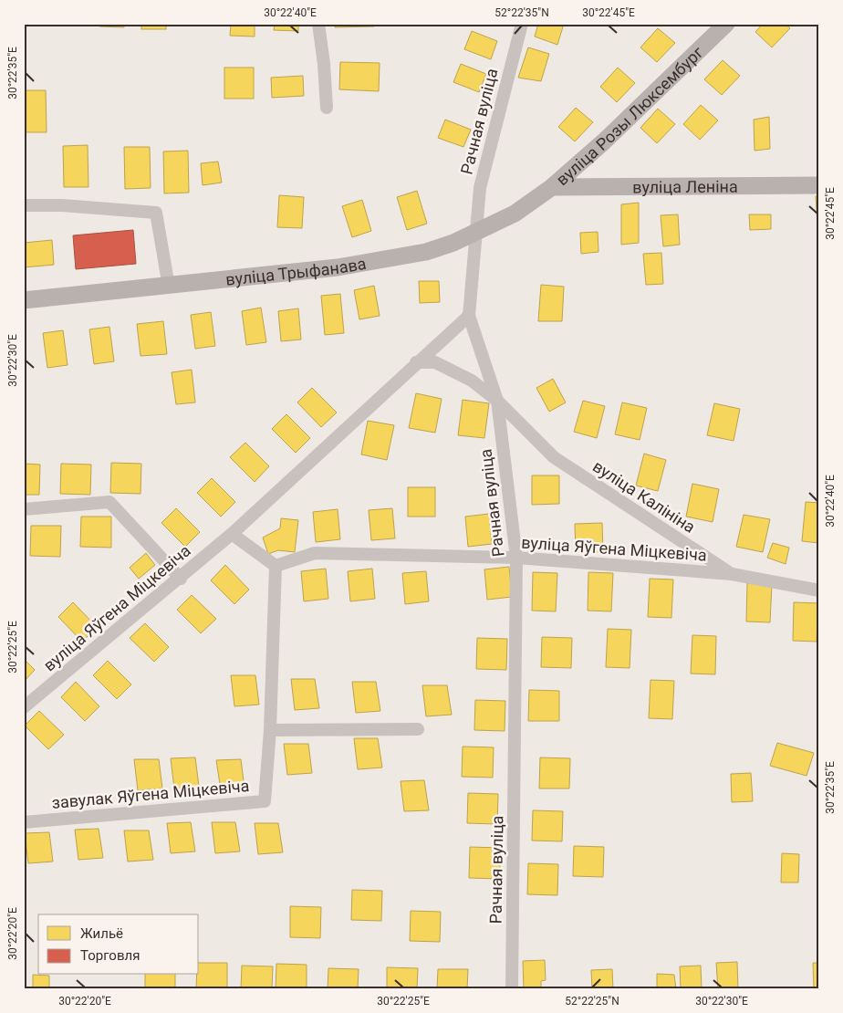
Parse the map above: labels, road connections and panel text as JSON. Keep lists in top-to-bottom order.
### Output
{
  "streets": {
    "street": [
      "вуліца Розы Люксембург",
      "Рачная вуліца",
      "вуліца Леніна",
      "вуліца Трыфанава",
      "вуліца Калініна",
      "вуліца Яўгена Міцкевіча",
      "завулак Яўгена Міцкевіча"
    ]
  },
  "crossings": [
    ["вуліца Розы Люксембург", "вуліца Леніна"],
    ["вуліца Розы Люксембург", "вуліца Трыфанава"],
    ["Рачная вуліца", "вуліца Трыфанава"],
    ["Рачная вуліца", "вуліца Калініна"],
    ["Рачная вуліца", "вуліца Яўгена Міцкевіча"],
    ["вуліца Леніна", "вуліца Трыфанава"],
    ["вуліца Калініна", "вуліца Яўгена Міцкевіча"],
    ["вуліца Яўгена Міцкевіча", "завулак Яўгена Міцкевіча"]
  ],
  "legend": ["Жильё", "Торговля"],
  "coordinates": [
    "30°22'40\"E",
    "52°22'35\"N",
    "30°22'45\"E",
    "30°22'35\"E",
    "30°22'30\"E",
    "30°22'25\"E",
    "30°22'20\"E",
    "52°22'25\"N"
  ]
}
